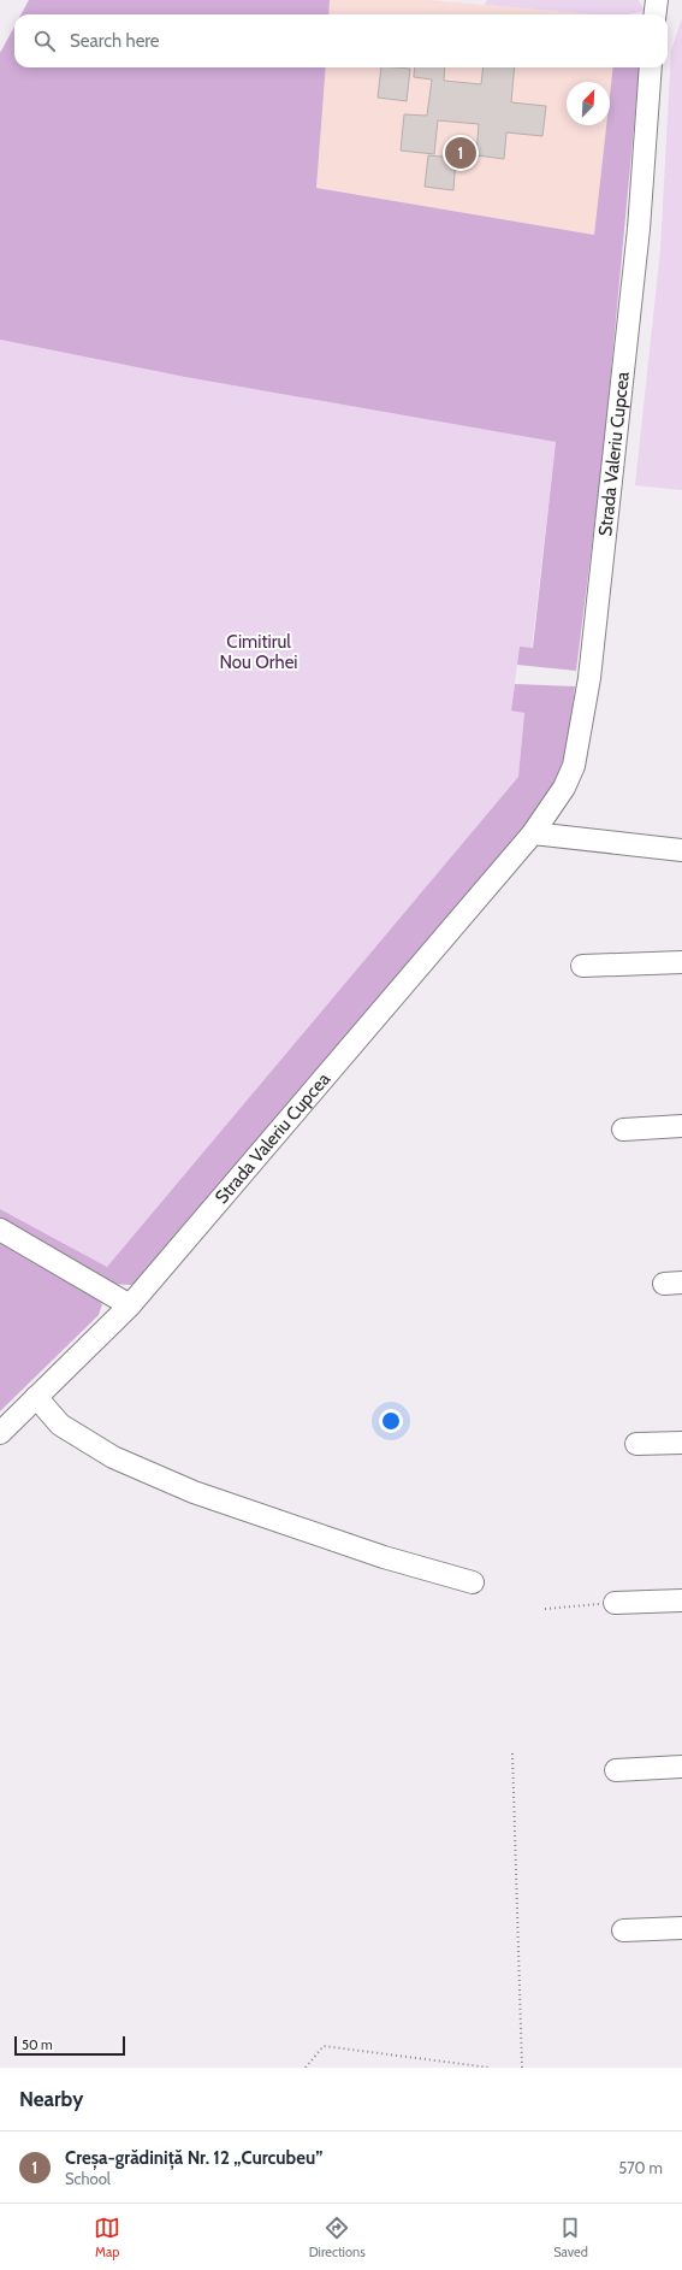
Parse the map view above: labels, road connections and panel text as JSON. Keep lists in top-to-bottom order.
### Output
{
  "streets": {
    "street": ["Strada Valeriu Cupcea"]
  },
  "parks": ["Cimitirul Nou Orhei"],
  "scale_bar": "50 m",
  "north": "top right",
  "page": {
    "search": "Search here",
    "pins": "1",
    "scale": "50 m",
    "heading": "Nearby",
    "list": [
      {
        "mark": "1",
        "name": "Creșa-grădiniță Nr. 12 „Curcubeu”",
        "note": "School",
        "value": "570 m"
      }
    ],
    "nav": ["Map", "Directions", "Saved"]
  }
}
